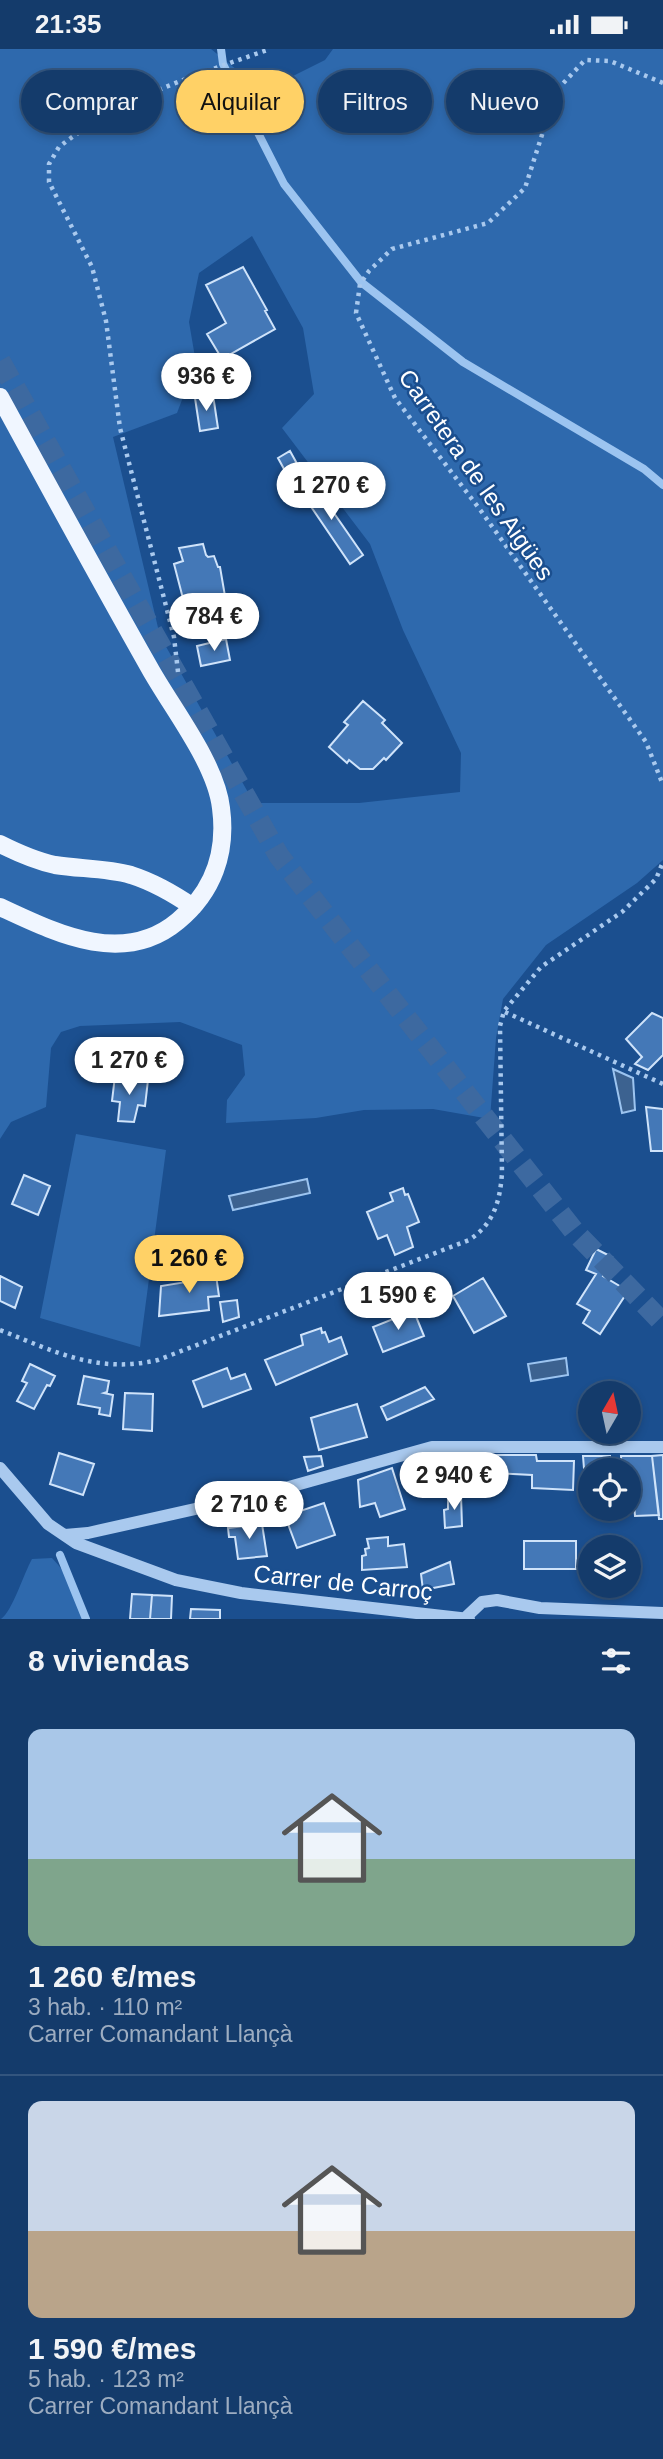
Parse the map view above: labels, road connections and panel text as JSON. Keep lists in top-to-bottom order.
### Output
{
  "streets": {
    "street": ["Carrer de Carroç"],
    "path": ["Carretera de les Aigües"]
  },
  "north": "top",
  "page": {
    "status": "21:35",
    "chip": [
      "Comprar",
      "Alquilar",
      "Filtros",
      "Nuevo"
    ],
    "price": [
      "936 €",
      "1 270 €",
      "784 €",
      "1 270 €",
      "1 260 €",
      "1 590 €",
      "2 940 €",
      "2 710 €"
    ],
    "heading": "8 viviendas",
    "list": [
      {
        "name": "1 260 €/mes",
        "note": "3 hab. · 110 m² · Carrer Comandant Llançà"
      },
      {
        "name": "1 590 €/mes",
        "note": "5 hab. · 123 m² · Carrer Comandant Llançà"
      }
    ]
  }
}
